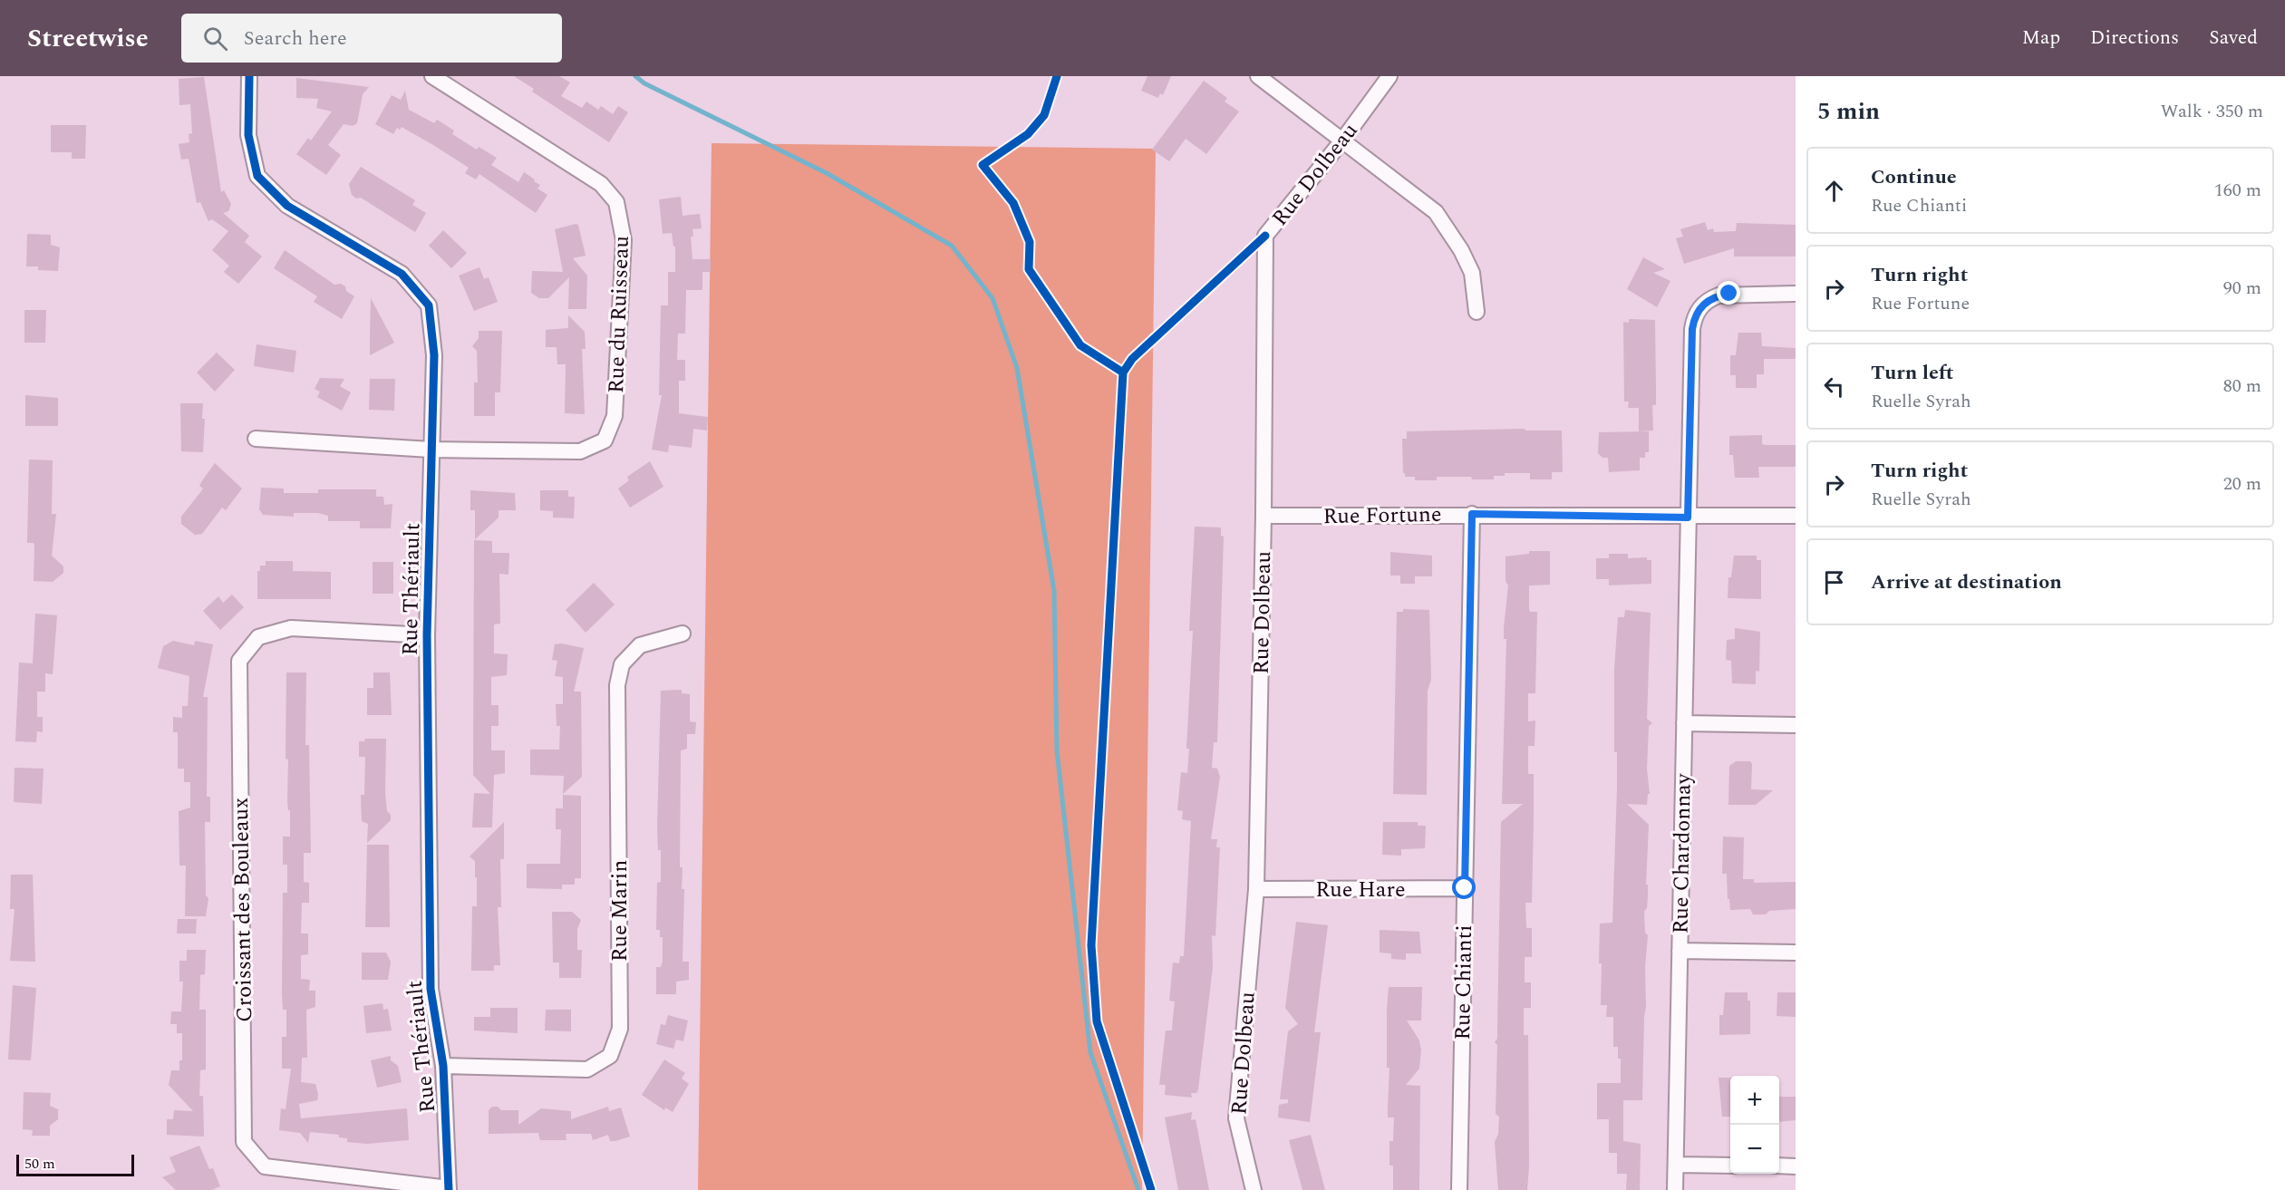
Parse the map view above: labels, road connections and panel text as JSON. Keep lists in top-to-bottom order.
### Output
{
  "streets": {
    "street": [
      "Rue Dolbeau",
      "Rue du Ruisseau",
      "Rue Fortune",
      "Rue Thériault",
      "Rue Chardonnay",
      "Rue Hare",
      "Croissant des Bouleaux",
      "Rue Marin",
      "Rue Chianti"
    ]
  },
  "crossings": [
    ["Rue Dolbeau", "Rue Fortune"],
    ["Rue Dolbeau", "Rue Hare"],
    ["Rue du Ruisseau", "Rue Thériault"],
    ["Rue Fortune", "Rue Chardonnay"],
    ["Rue Fortune", "Rue Chianti"],
    ["Rue Thériault", "Croissant des Bouleaux"],
    ["Rue Thériault", "Rue Marin"],
    ["Rue Hare", "Rue Chianti"]
  ],
  "scale_bar": "50 m",
  "page": {
    "header": "Streetwise",
    "search": "Search here",
    "nav": ["Map", "Directions", "Saved"],
    "heading": ["5 min", "Walk · 350 m"],
    "list": [
      ["Continue", "Rue Chianti", "160 m"],
      ["Turn right", "Rue Fortune", "90 m"],
      ["Turn left", "Ruelle Syrah", "80 m"],
      ["Turn right", "Ruelle Syrah", "20 m"],
      "Arrive at destination"
    ],
    "map_buttons": ["+", "−"],
    "scale": "50 m"
  }
}
